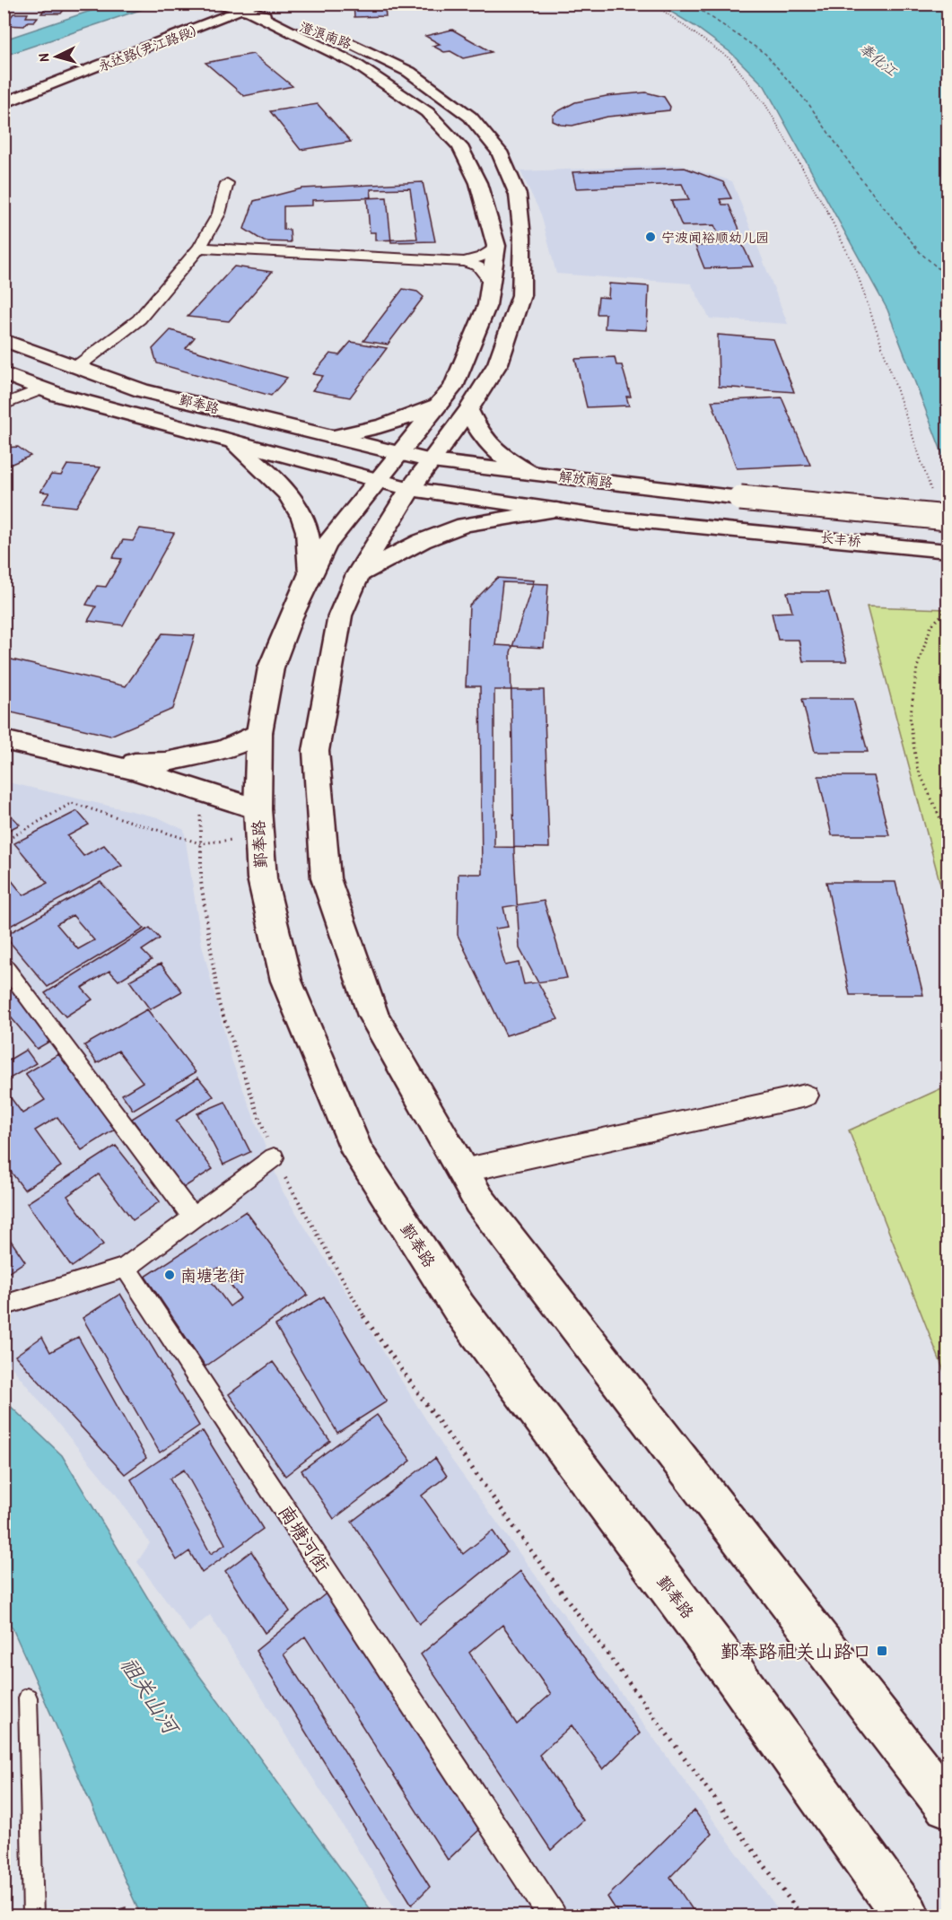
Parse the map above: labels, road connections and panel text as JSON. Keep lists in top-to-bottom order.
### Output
{
  "streets": {
    "main road": [
      "澄浪南路",
      "永达路(尹江路段)",
      "鄞奉路",
      "解放南路",
      "长丰桥"
    ],
    "street": ["南塘河街"]
  },
  "crossings": [
    ["澄浪南路", "永达路(尹江路段)"],
    ["澄浪南路", "鄞奉路"],
    ["澄浪南路", "解放南路"],
    ["鄞奉路", "解放南路"],
    ["鄞奉路", "长丰桥"],
    ["解放南路", "长丰桥"]
  ],
  "water": ["奉化江", "祖关山河"],
  "places": {
    "other": ["宁波闻裕顺幼儿园", "南塘老街"],
    "transit": ["鄞奉路祖关山路口"]
  },
  "north": "left"
}
